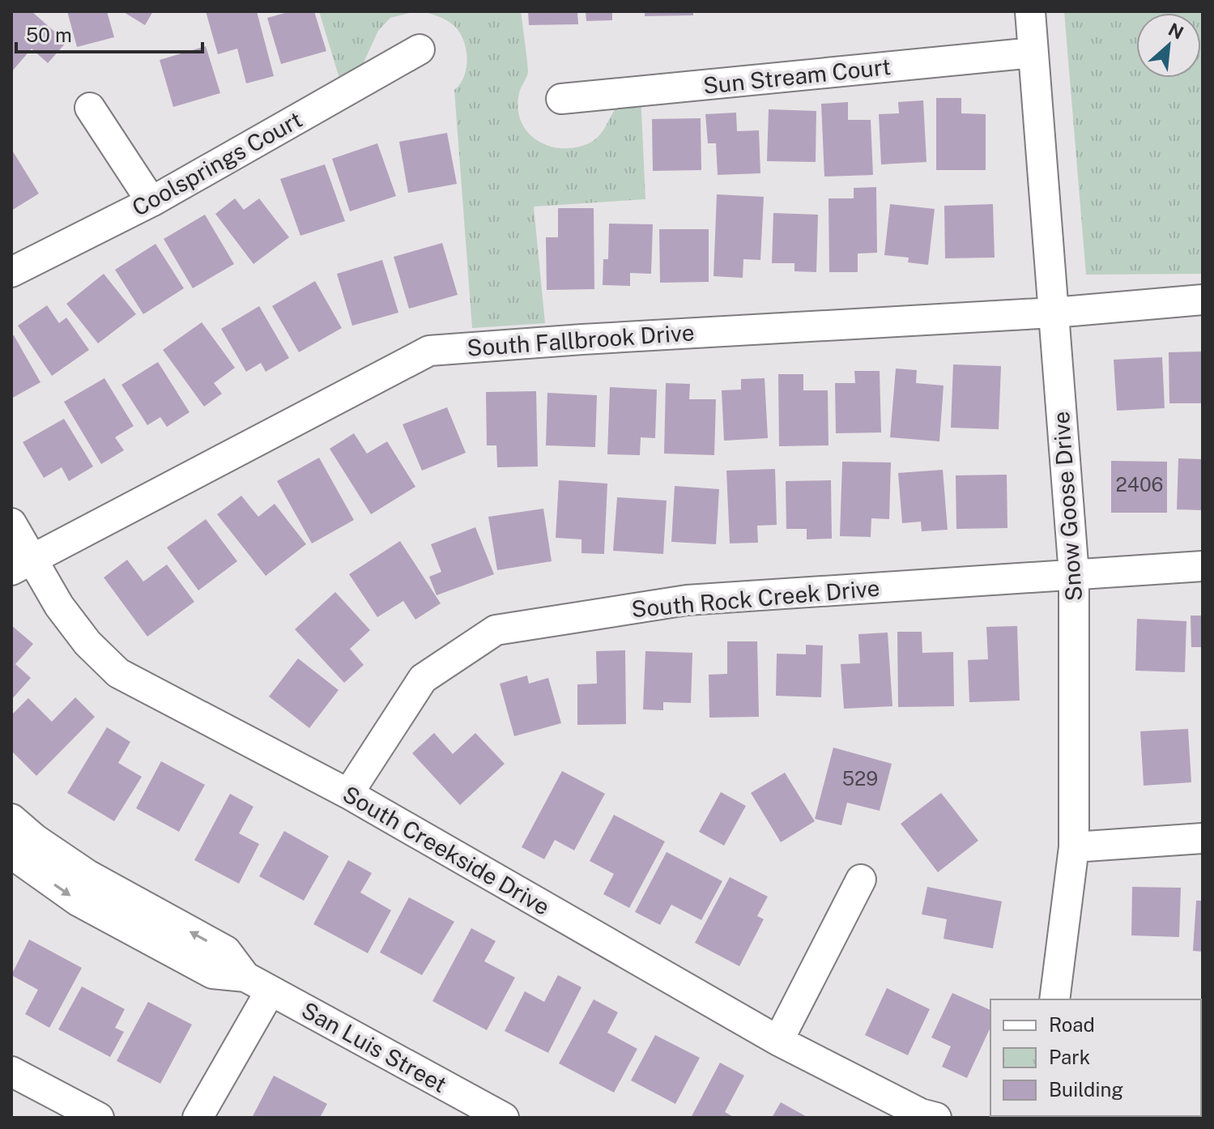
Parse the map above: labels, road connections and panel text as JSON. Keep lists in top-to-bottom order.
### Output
{
  "streets": {
    "street": [
      "Sun Stream Court",
      "Coolsprings Court",
      "South Fallbrook Drive",
      "Snow Goose Drive",
      "South Rock Creek Drive",
      "South Creekside Drive",
      "San Luis Street"
    ]
  },
  "crossings": [
    ["Sun Stream Court", "Snow Goose Drive"],
    ["South Fallbrook Drive", "Snow Goose Drive"],
    ["South Fallbrook Drive", "South Creekside Drive"],
    ["Snow Goose Drive", "South Rock Creek Drive"],
    ["South Rock Creek Drive", "South Creekside Drive"]
  ],
  "house_numbers": ["2406", "529"],
  "legend": ["Road", "Park", "Building"],
  "scale_bar": "50 m",
  "north": "top right"
}
